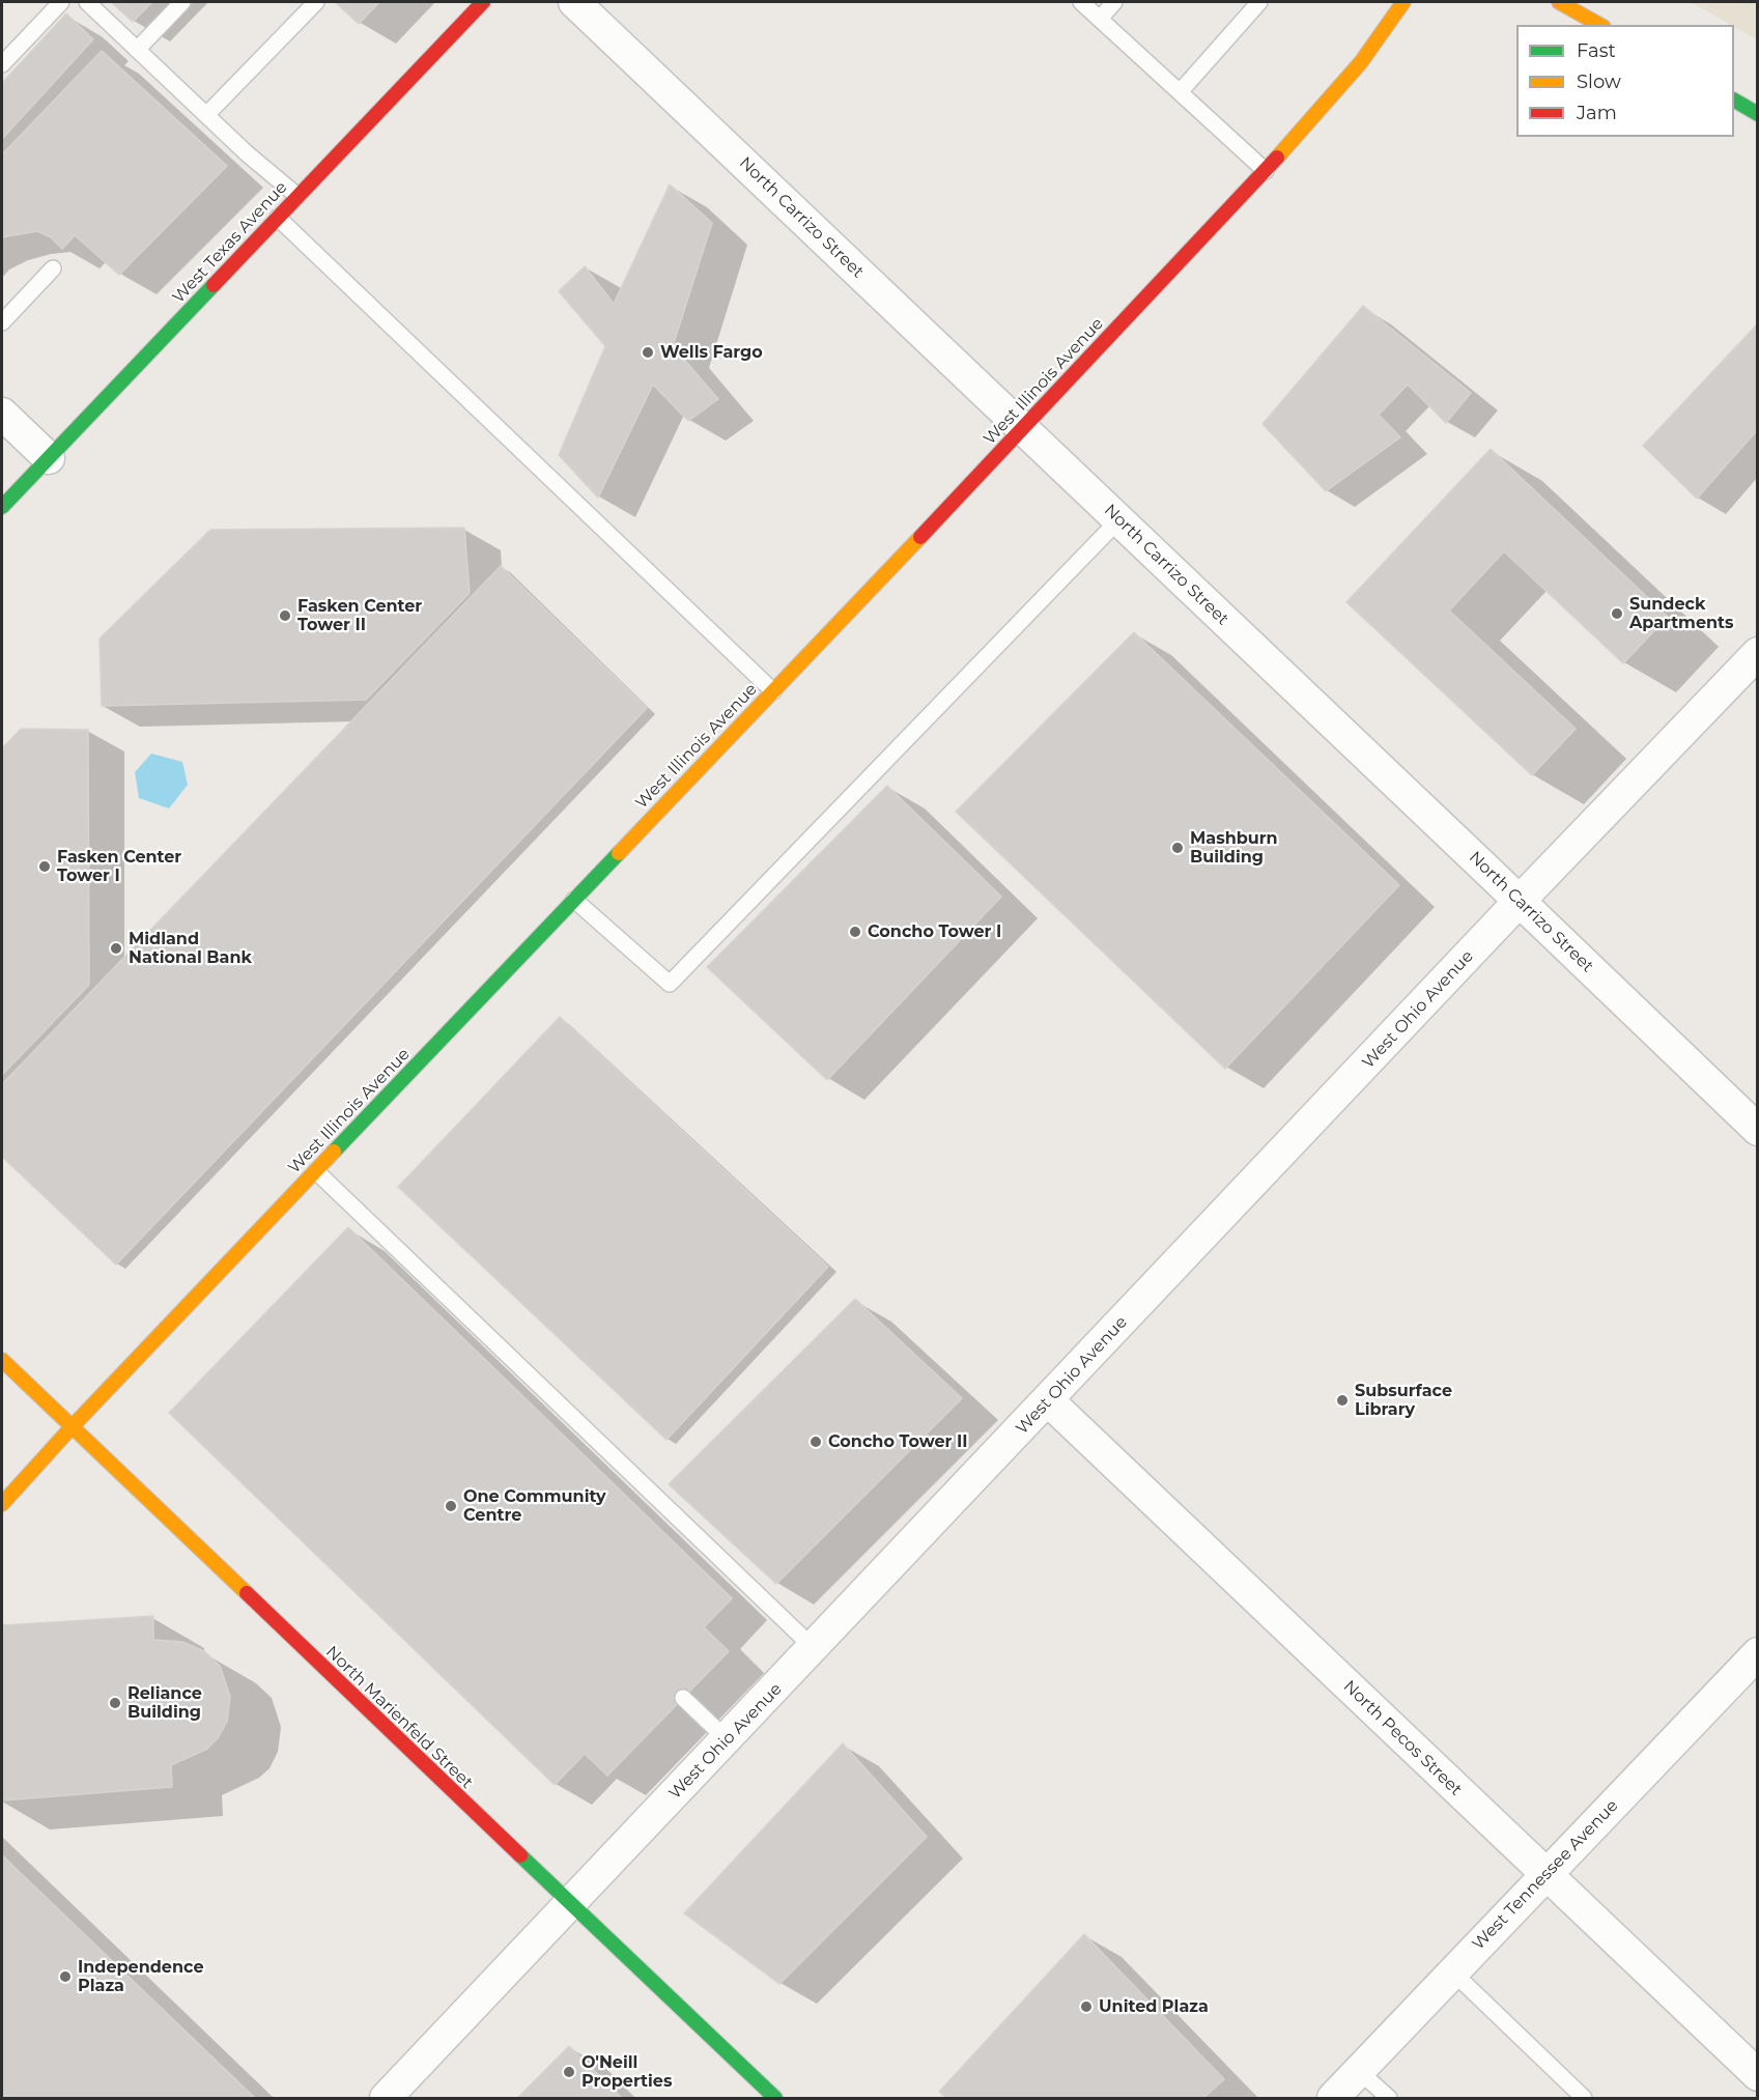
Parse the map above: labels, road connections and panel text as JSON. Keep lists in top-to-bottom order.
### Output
{
  "streets": {
    "main road": ["West Texas Avenue", "West Illinois Avenue", "North Marienfeld Street"],
    "street": [
      "North Carrizo Street",
      "West Ohio Avenue",
      "North Pecos Street",
      "West Tennessee Avenue"
    ]
  },
  "crossings": [
    ["North Carrizo Street", "West Illinois Avenue"],
    ["North Carrizo Street", "West Ohio Avenue"],
    ["West Illinois Avenue", "North Marienfeld Street"],
    ["West Ohio Avenue", "North Marienfeld Street"],
    ["West Ohio Avenue", "North Pecos Street"],
    ["North Pecos Street", "West Tennessee Avenue"]
  ],
  "places": [
    "Wells Fargo",
    "Sundeck Apartments",
    "Fasken Center Tower II",
    "Mashburn Building",
    "Fasken Center Tower I",
    "Concho Tower I",
    "Midland National Bank",
    "Subsurface Library",
    "Concho Tower II",
    "One Community Centre",
    "Reliance Building",
    "Independence Plaza",
    "United Plaza",
    "O'Neill Properties"
  ],
  "legend": ["Fast", "Slow", "Jam"]
}
